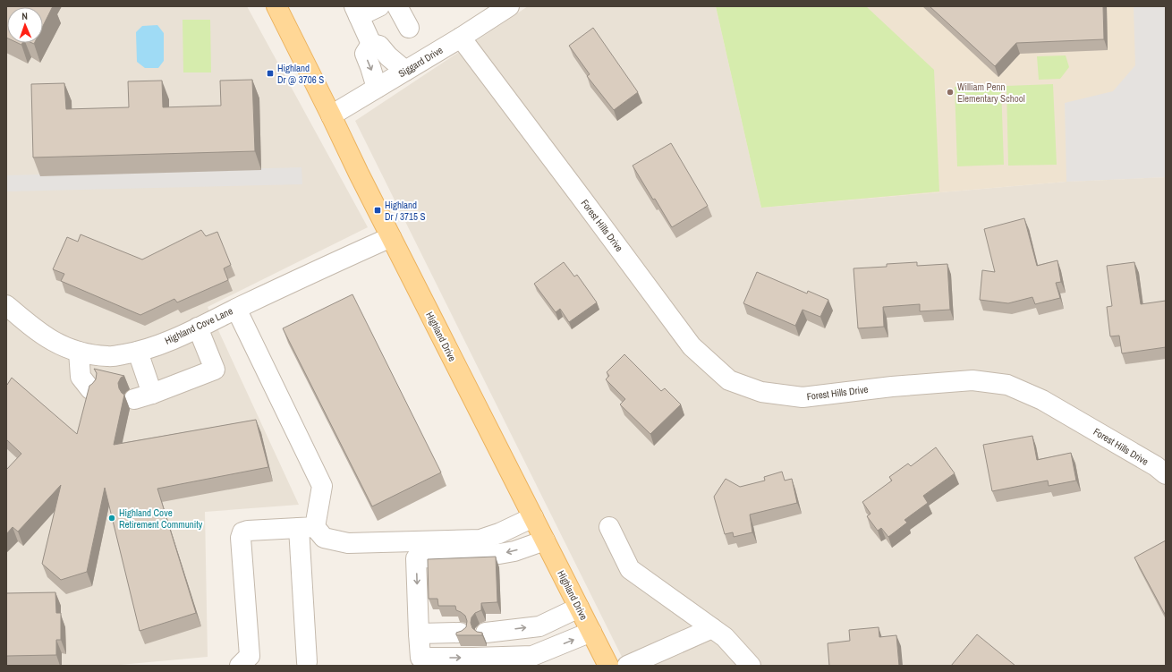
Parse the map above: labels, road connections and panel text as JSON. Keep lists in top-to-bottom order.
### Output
{
  "streets": {
    "main road": ["Highland Drive"],
    "street": ["Siggard Drive", "Forest Hills Drive", "Highland Cove Lane"]
  },
  "crossings": [
    ["Siggard Drive", "Forest Hills Drive"],
    ["Siggard Drive", "Highland Drive"],
    ["Highland Cove Lane", "Highland Drive"]
  ],
  "places": {
    "transit": ["Highland Dr @ 3706 S", "Highland Dr / 3715 S"],
    "other": ["William Penn Elementary School", "Highland Cove Retirement Community"]
  },
  "north": "top"
}
